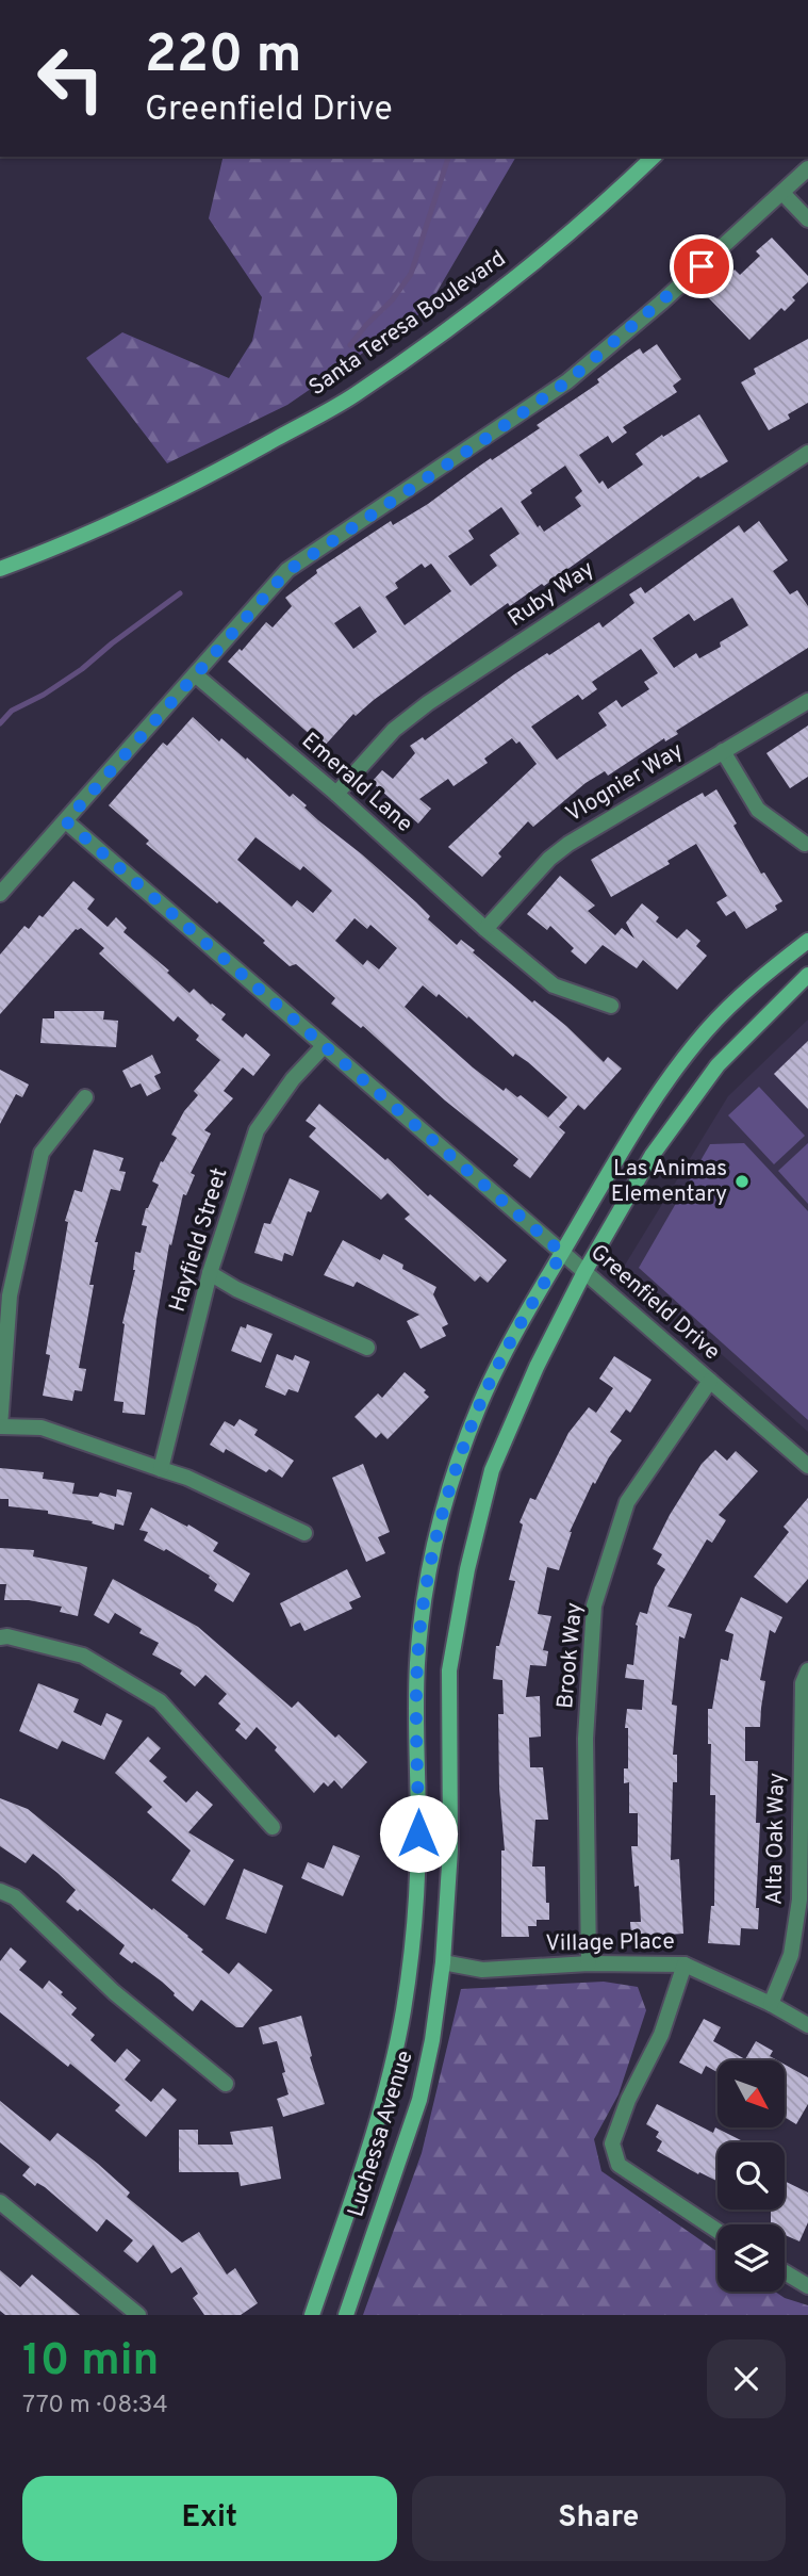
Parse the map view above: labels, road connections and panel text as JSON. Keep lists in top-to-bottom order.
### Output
{
  "streets": {
    "street": [
      "Santa Teresa Boulevard",
      "Ruby Way",
      "Emerald Lane",
      "Vlognier Way",
      "Hayfield Street",
      "Greenfield Drive",
      "Brook Way",
      "Alta Oak Way",
      "Village Place",
      "Luchessa Avenue"
    ]
  },
  "crossings": [
    ["Ruby Way", "Emerald Lane"],
    ["Emerald Lane", "Vlognier Way"],
    ["Hayfield Street", "Greenfield Drive"],
    ["Greenfield Drive", "Brook Way"],
    ["Greenfield Drive", "Luchessa Avenue"],
    ["Brook Way", "Village Place"],
    ["Alta Oak Way", "Village Place"],
    ["Village Place", "Luchessa Avenue"]
  ],
  "places": ["Las Animas Elementary"],
  "north": "bottom right",
  "page": {
    "turn": ["220 m", "Greenfield Drive"],
    "heading": ["10 min", "770 m · 08:34"],
    "buttons": ["Exit", "Share"]
  }
}
